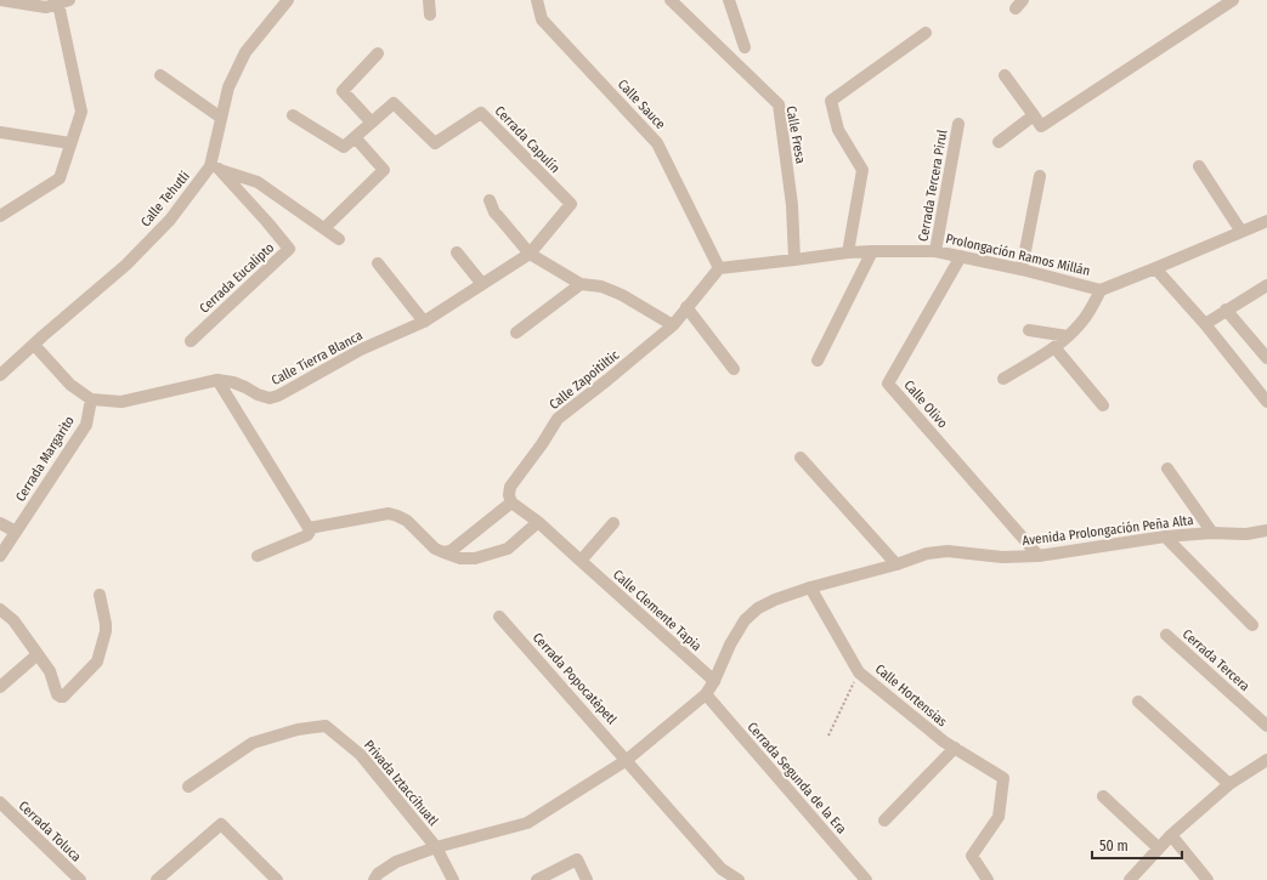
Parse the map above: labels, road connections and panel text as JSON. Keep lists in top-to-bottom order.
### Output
{
  "streets": {
    "street": [
      "Calle Sauce",
      "Calle Fresa",
      "Cerrada Capulín",
      "Cerrada Tercera Pirul",
      "Calle Tehutli",
      "Prolongación Ramos Millán",
      "Cerrada Eucalipto",
      "Calle Tierra Blanca",
      "Calle Zapoitiltic",
      "Calle Olivo",
      "Cerrada Margarito",
      "Avenida Prolongación Peña Alta",
      "Calle Clemente Tapia",
      "Cerrada Tercera",
      "Cerrada Popocatépetl",
      "Calle Hortensias",
      "Cerrada Segunda de la Era",
      "Privada Iztaccíhuatl",
      "Cerrada Toluca"
    ]
  },
  "crossings": [
    ["Calle Sauce", "Prolongación Ramos Millán"],
    ["Calle Sauce", "Calle Zapoitiltic"],
    ["Calle Fresa", "Prolongación Ramos Millán"],
    ["Cerrada Capulín", "Calle Tierra Blanca"],
    ["Cerrada Tercera Pirul", "Prolongación Ramos Millán"],
    ["Calle Tehutli", "Cerrada Eucalipto"],
    ["Prolongación Ramos Millán", "Calle Zapoitiltic"],
    ["Prolongación Ramos Millán", "Calle Olivo"],
    ["Calle Tierra Blanca", "Cerrada Margarito"],
    ["Calle Olivo", "Avenida Prolongación Peña Alta"],
    ["Avenida Prolongación Peña Alta", "Calle Clemente Tapia"],
    ["Avenida Prolongación Peña Alta", "Cerrada Popocatépetl"],
    ["Avenida Prolongación Peña Alta", "Calle Hortensias"],
    ["Avenida Prolongación Peña Alta", "Cerrada Segunda de la Era"],
    ["Avenida Prolongación Peña Alta", "Privada Iztaccíhuatl"]
  ],
  "scale_bar": "50 m"
}
